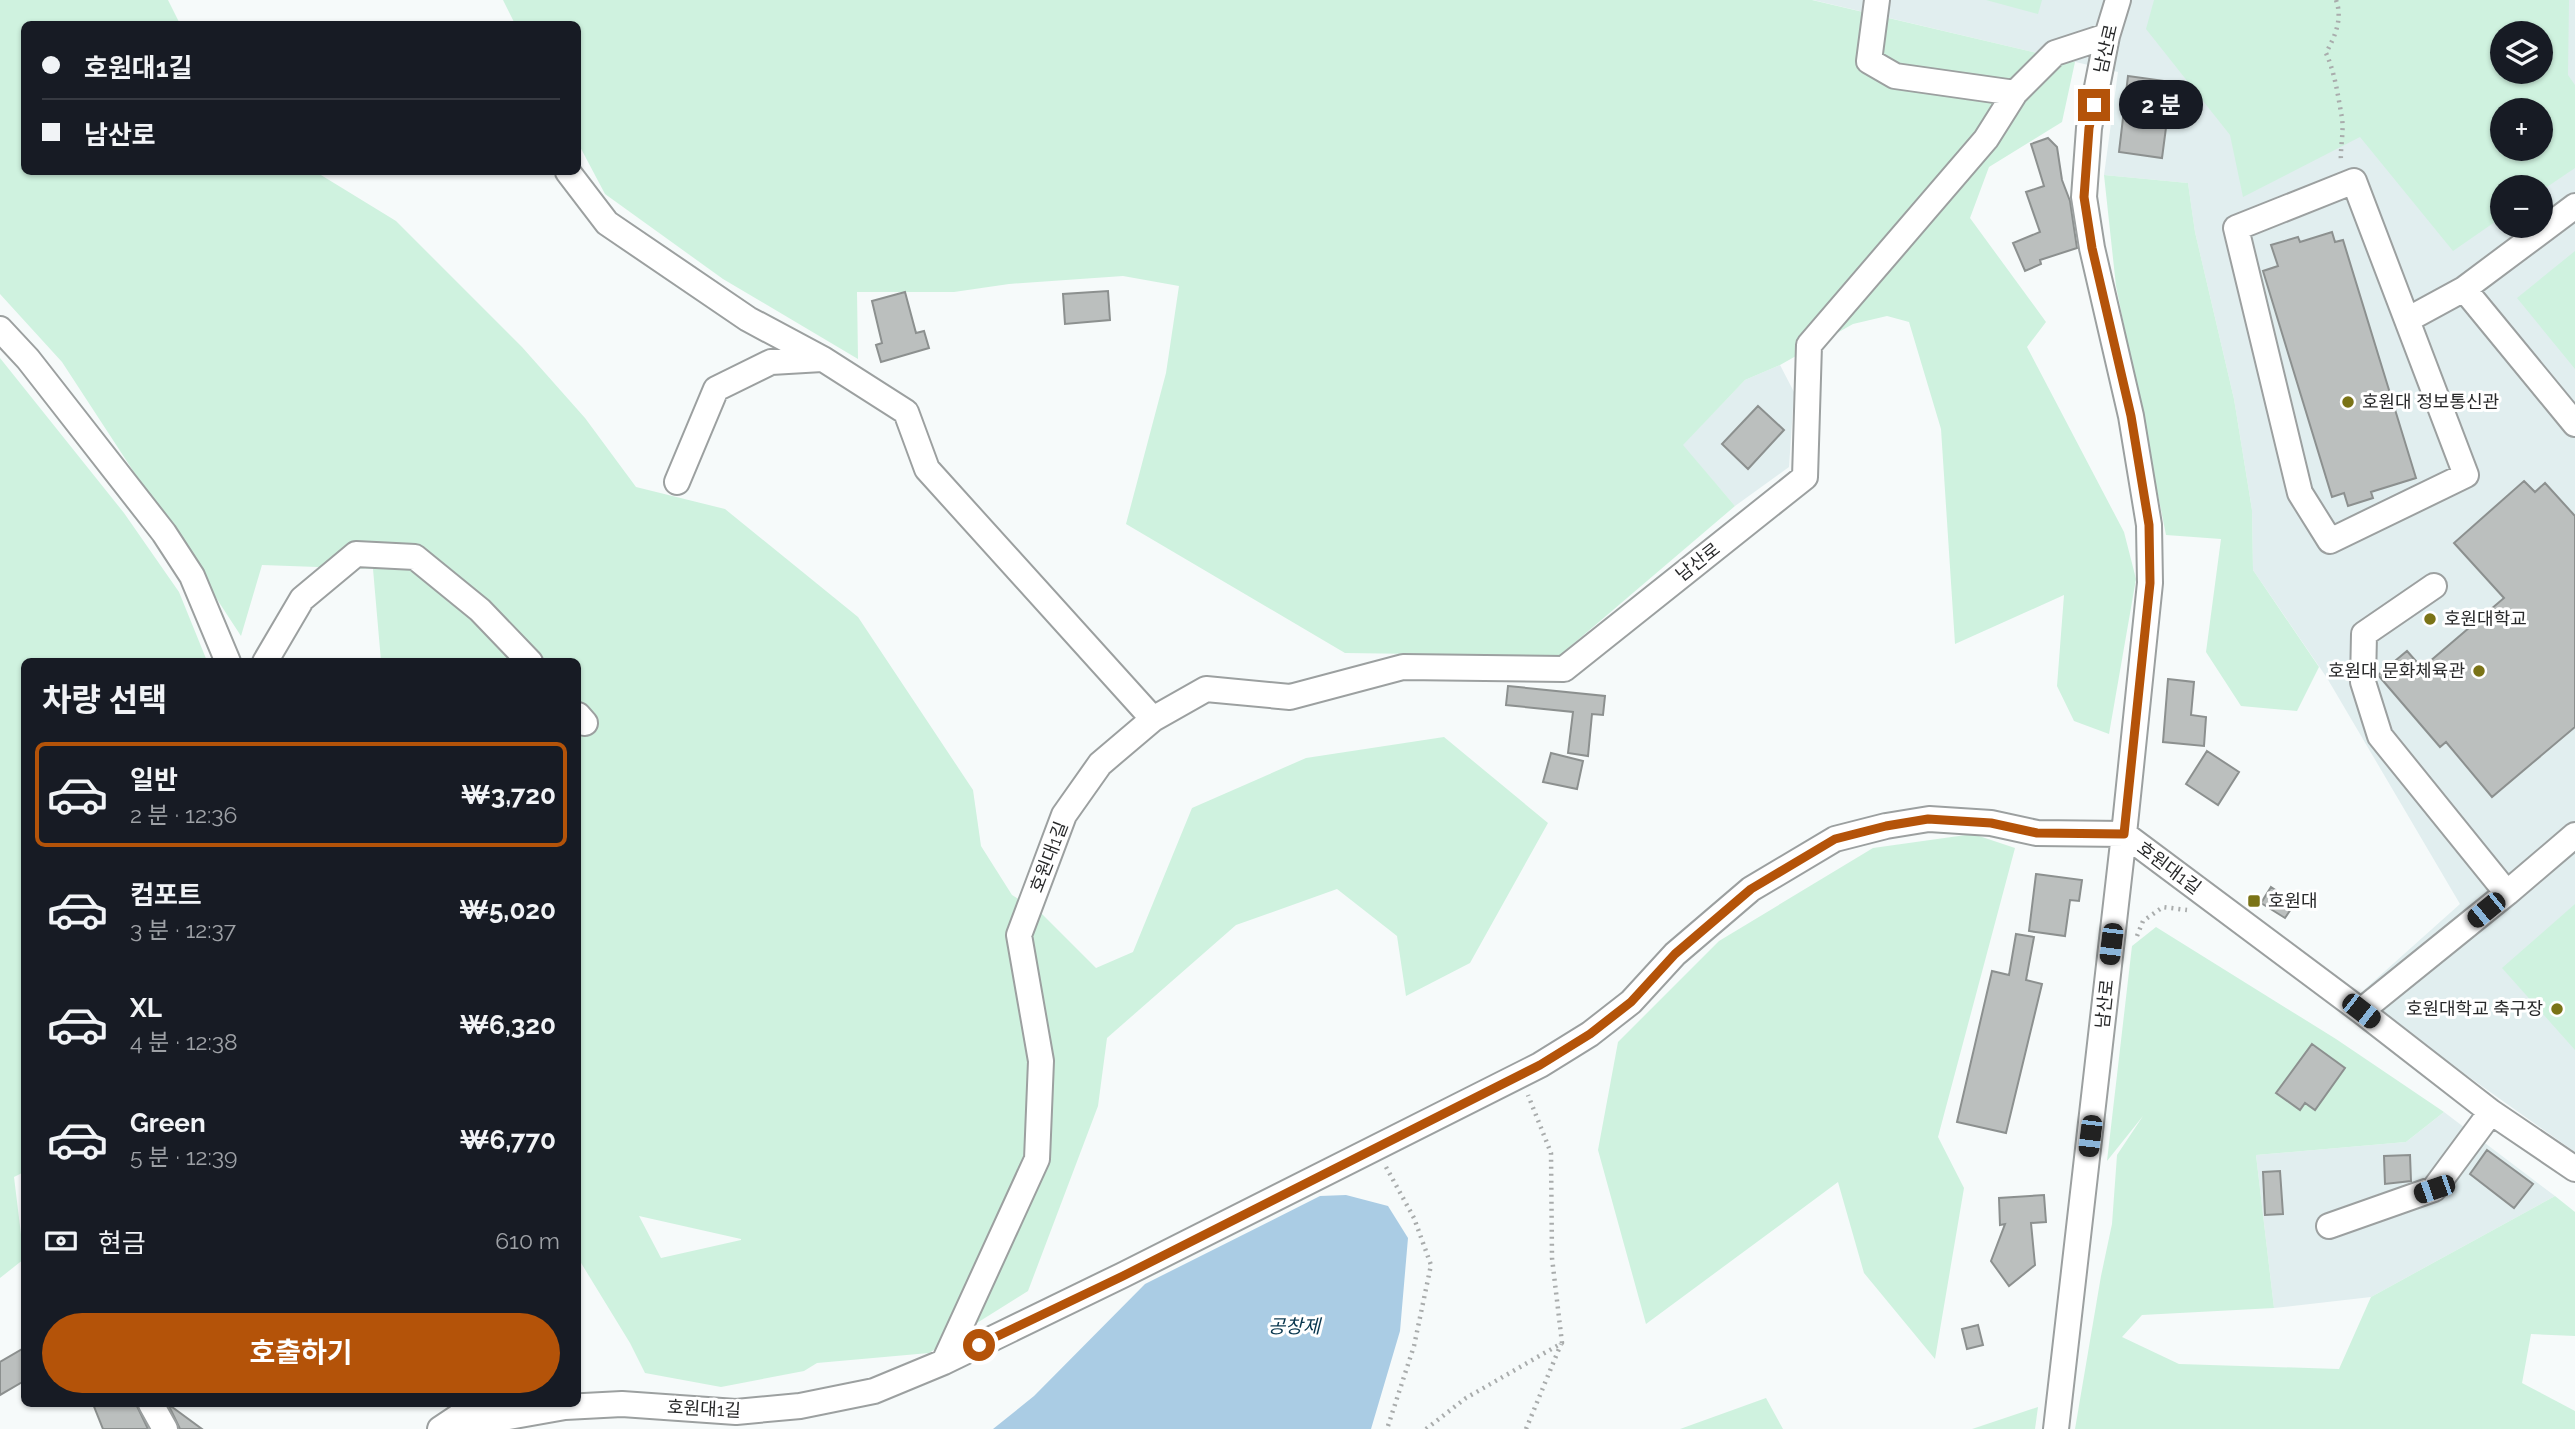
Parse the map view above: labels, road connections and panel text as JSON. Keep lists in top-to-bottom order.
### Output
{
  "streets": {
    "street": ["남산로", "호원대1길"]
  },
  "crossings": [
    ["남산로", "호원대1길"]
  ],
  "water": ["공창제"],
  "places": {
    "other": [
      "호원대 정보통신관",
      "호원대학교",
      "호원대 문화체육관",
      "호원대학교 축구장"
    ],
    "transit": ["호원대"]
  },
  "page": {
    "map_buttons": ["+", "−"],
    "banner": ["호원대1길", "남산로"],
    "bubble": "2 분",
    "heading": "차량 선택",
    "list": [
      {
        "name": "일반",
        "note": "2 분 · 12:36",
        "value": "₩3,720"
      },
      {
        "name": "컴포트",
        "note": "3 분 · 12:37",
        "value": "₩5,020"
      },
      {
        "name": "XL",
        "note": "4 분 · 12:38",
        "value": "₩6,320"
      },
      {
        "name": "Green",
        "note": "5 분 · 12:39",
        "value": "₩6,770"
      }
    ],
    "pay": ["현금", "610 m"],
    "buttons": "호출하기"
  }
}
